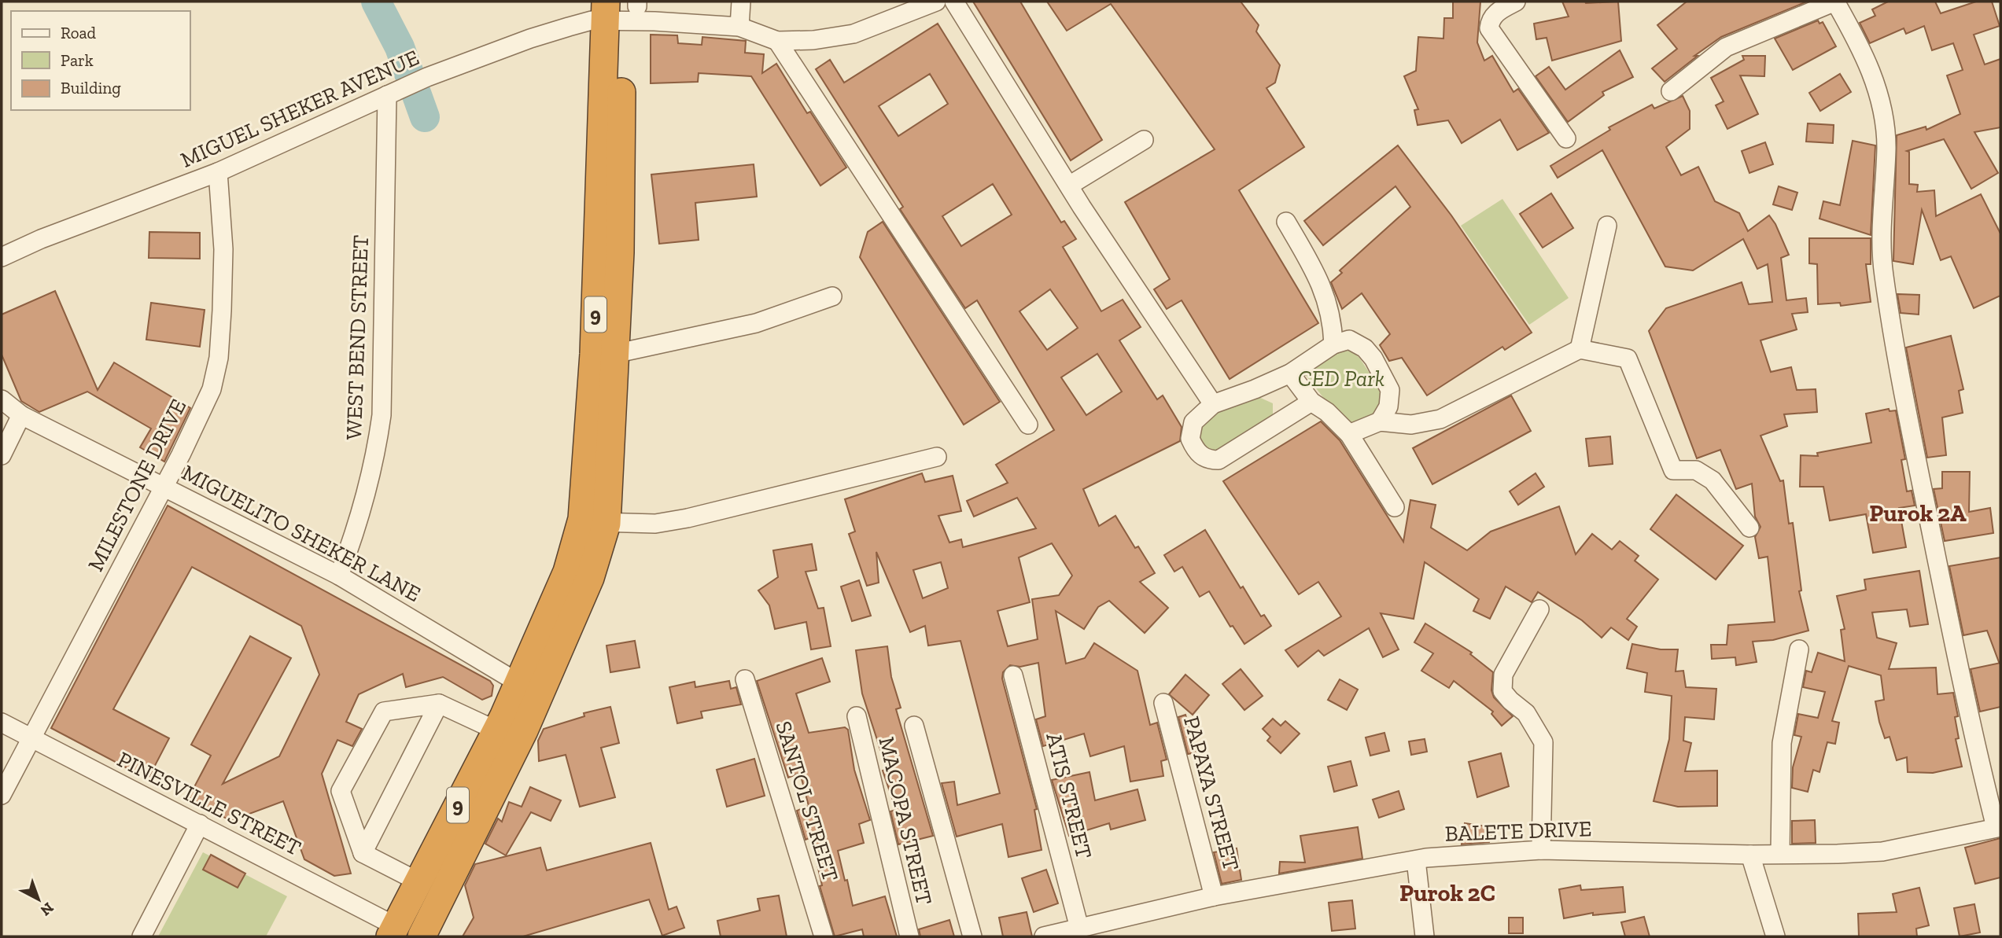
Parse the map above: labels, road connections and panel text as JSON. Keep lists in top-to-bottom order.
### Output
{
  "streets": {
    "highway": ["9"],
    "street": [
      "MIGUEL SHEKER AVENUE",
      "WEST BEND STREET",
      "MILESTONE DRIVE",
      "MIGUELITO SHEKER LANE",
      "PAPAYA STREET",
      "ATIS STREET",
      "SANTOL STREET",
      "PINESVILLE STREET",
      "MACOPA STREET",
      "BALETE DRIVE"
    ]
  },
  "crossings": [
    ["MIGUEL SHEKER AVENUE", "9"],
    ["MIGUEL SHEKER AVENUE", "WEST BEND STREET"],
    ["MIGUEL SHEKER AVENUE", "MILESTONE DRIVE"],
    ["9", "MIGUELITO SHEKER LANE"],
    ["9", "PINESVILLE STREET"],
    ["WEST BEND STREET", "MIGUELITO SHEKER LANE"],
    ["MILESTONE DRIVE", "MIGUELITO SHEKER LANE"],
    ["MILESTONE DRIVE", "PINESVILLE STREET"],
    ["PAPAYA STREET", "BALETE DRIVE"],
    ["ATIS STREET", "BALETE DRIVE"]
  ],
  "districts": ["Purok 2A", "Purok 2C"],
  "parks": ["CED Park"],
  "legend": ["Road", "Park", "Building"],
  "north": "bottom right"
}
